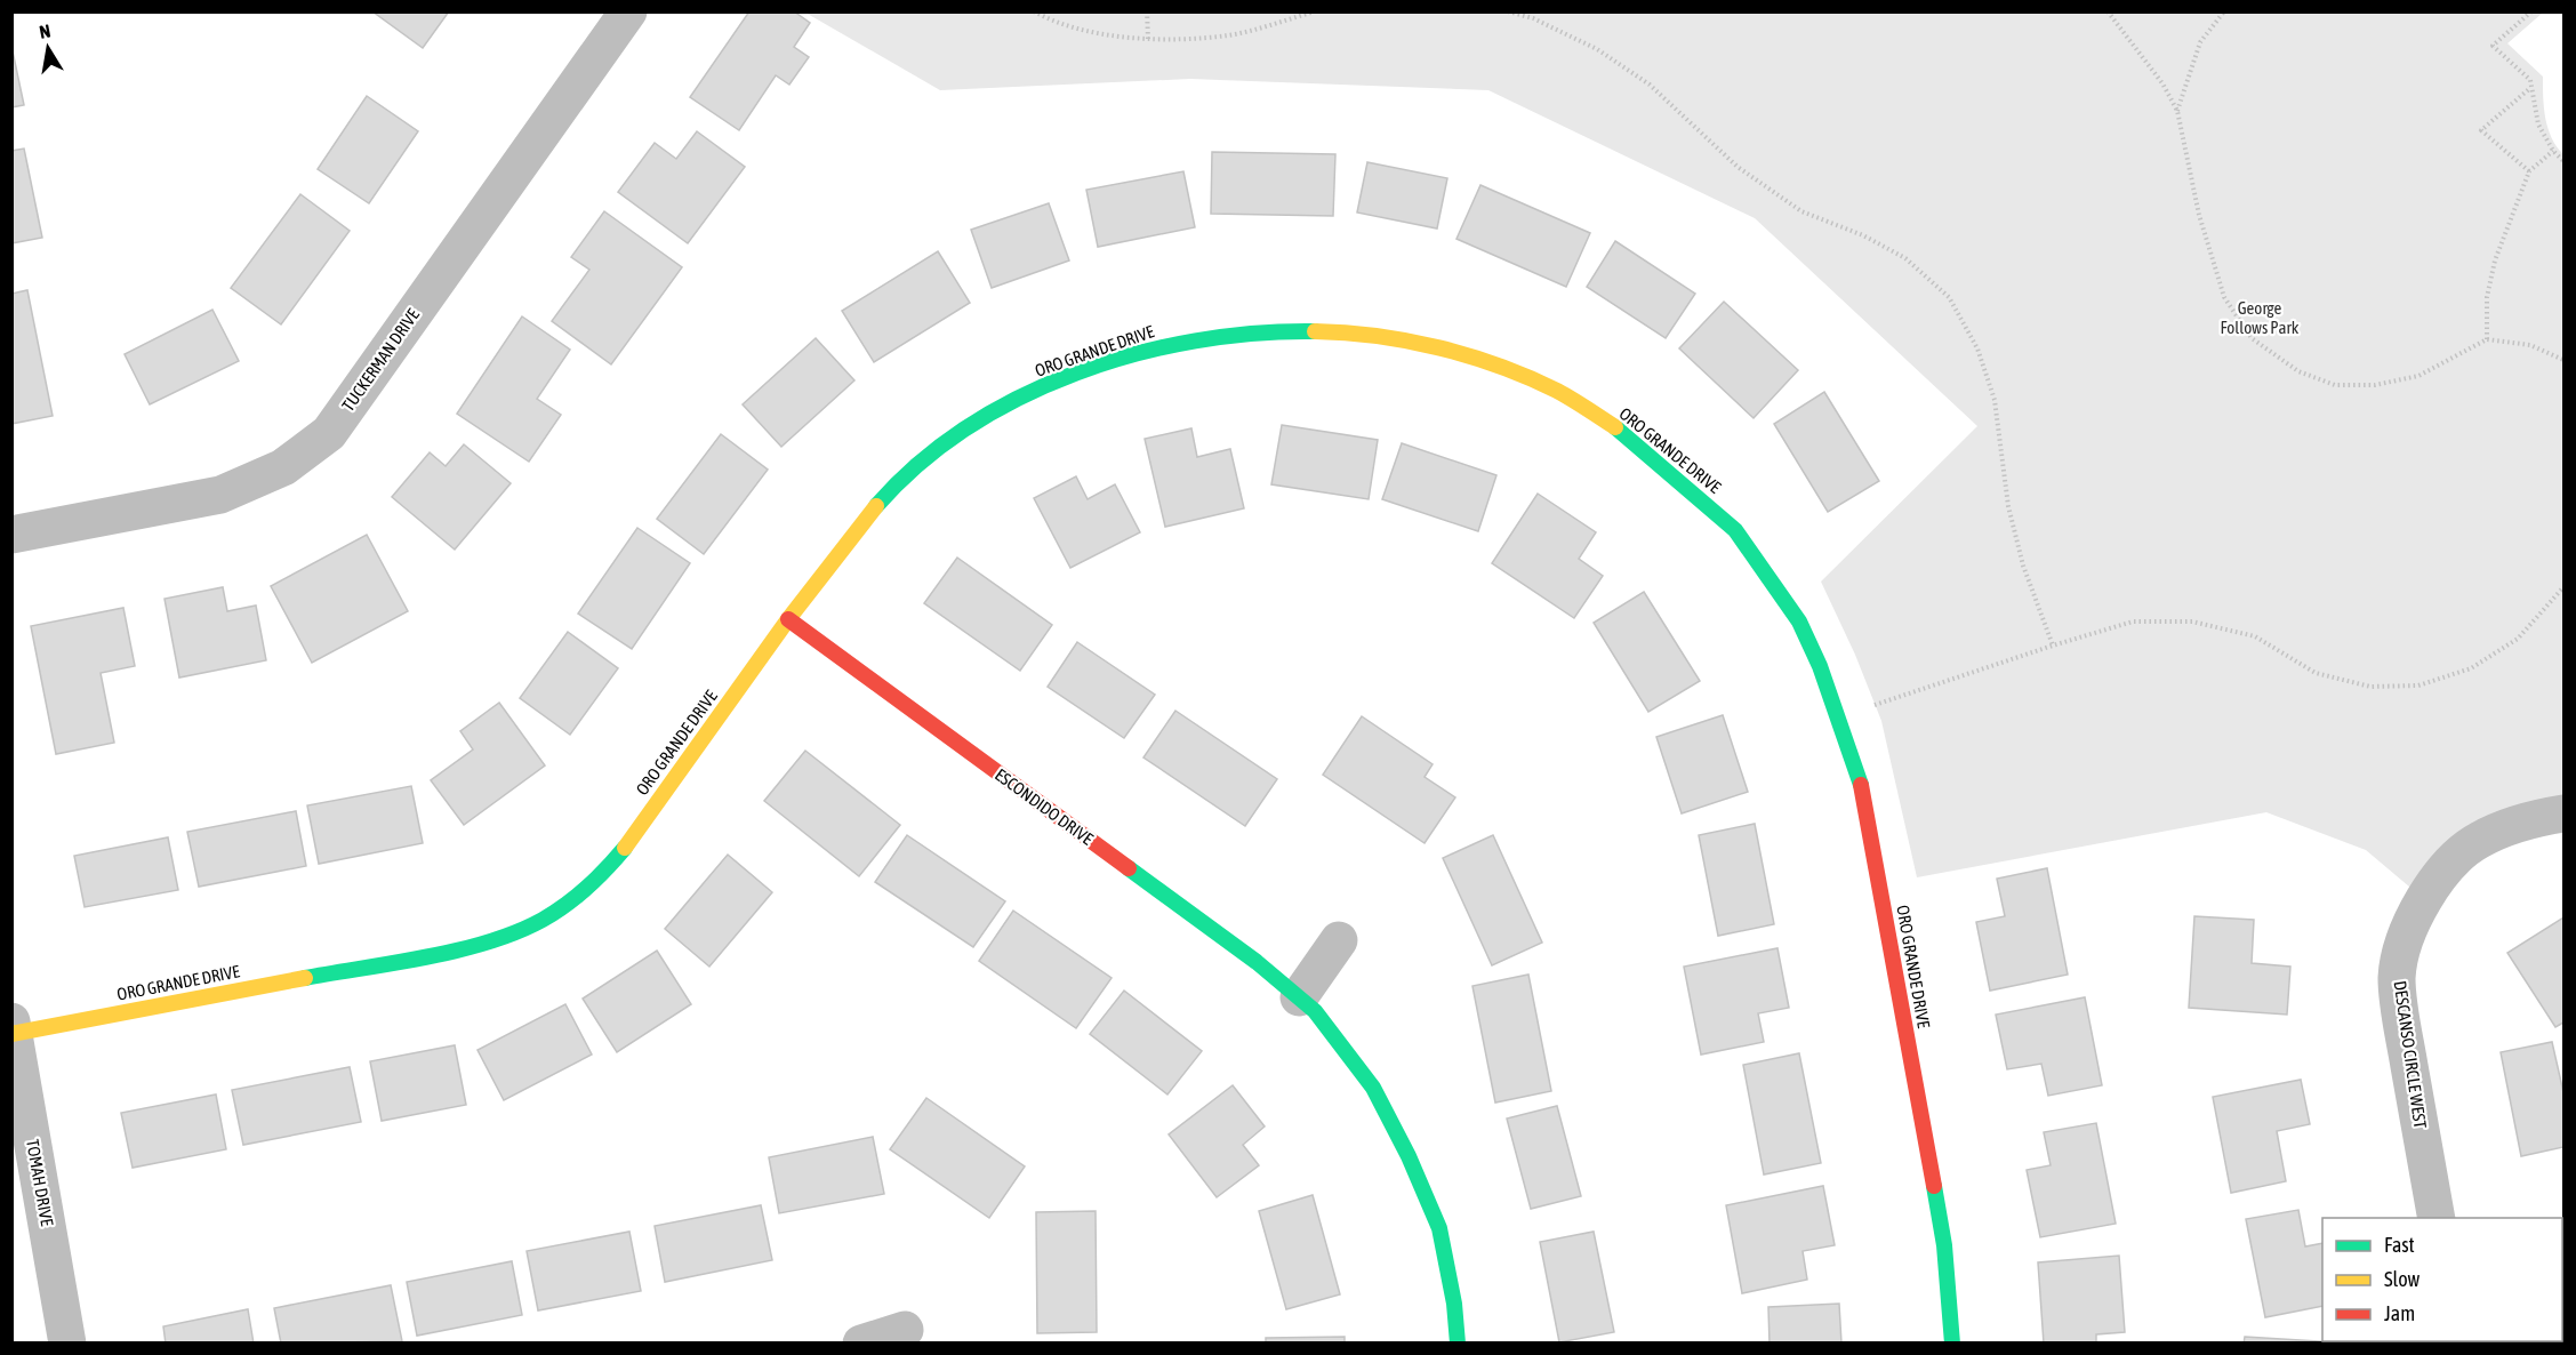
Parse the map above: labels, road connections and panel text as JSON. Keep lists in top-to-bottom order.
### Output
{
  "streets": {
    "street": [
      "ORO GRANDE DRIVE",
      "TUCKERMAN DRIVE",
      "ESCONDIDO DRIVE",
      "DESCANSO CIRCLE WEST",
      "TOMAH DRIVE"
    ]
  },
  "crossings": [
    ["ORO GRANDE DRIVE", "ESCONDIDO DRIVE"],
    ["ORO GRANDE DRIVE", "TOMAH DRIVE"]
  ],
  "parks": ["George Follows Park"],
  "legend": ["Fast", "Slow", "Jam"],
  "north": "top"
}
